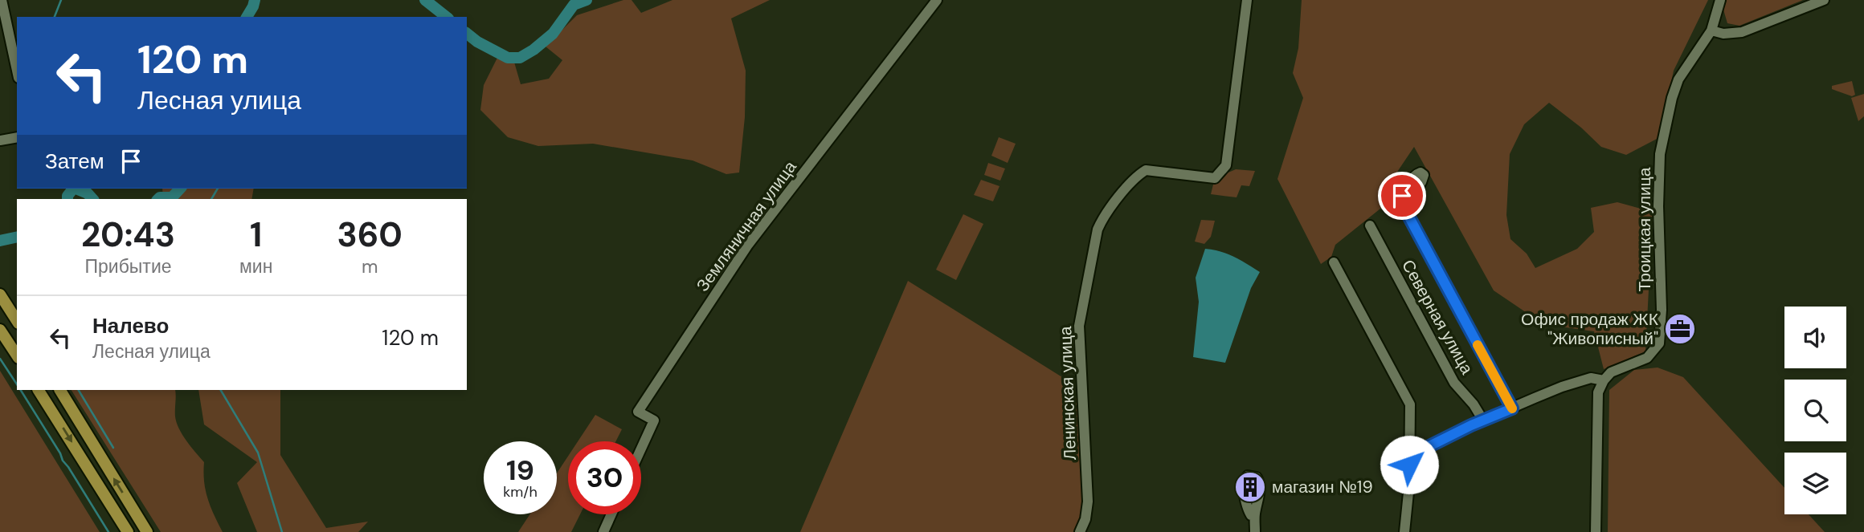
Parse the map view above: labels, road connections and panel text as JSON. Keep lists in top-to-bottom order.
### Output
{
  "streets": {
    "street": [
      "Земляничная улица",
      "Троицкая улица",
      "Северная улица",
      "Ленинская улица"
    ]
  },
  "places": {
    "office": ["Офис продаж ЖК \"Живописный\""],
    "building": ["магазин №19"]
  },
  "page": {
    "turn": ["120 m", "Лесная улица"],
    "then": "Затем",
    "eta": [
      "20:43",
      "Прибытие",
      "1",
      "мин",
      "360",
      "m"
    ],
    "list": [
      {
        "name": "Налево",
        "note": "Лесная улица",
        "value": "120 m"
      }
    ],
    "speed": "19 km/h",
    "limit": "30"
  }
}
